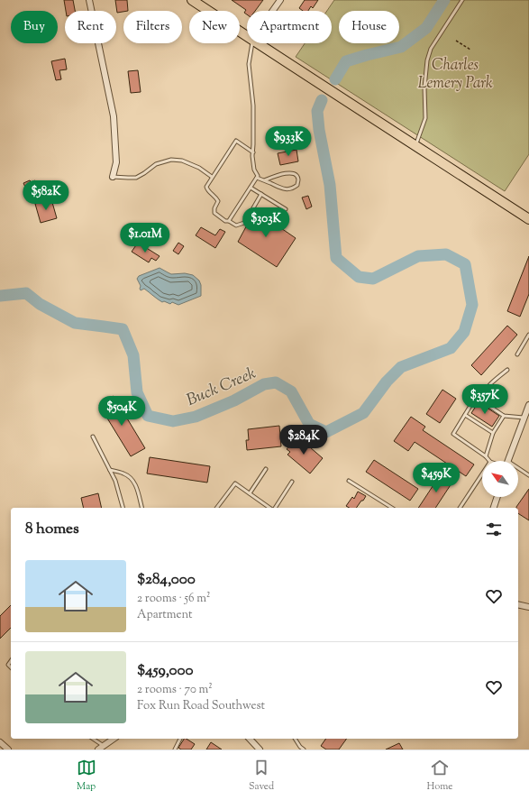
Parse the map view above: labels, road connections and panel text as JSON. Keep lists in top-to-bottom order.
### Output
{
  "water": ["Buck Creek"],
  "parks": ["Charles Lemery Park"],
  "north": "top left",
  "page": {
    "chip": [
      "Buy",
      "Rent",
      "Filters",
      "New",
      "Apartment",
      "House"
    ],
    "price": [
      "$933K",
      "$582K",
      "$303K",
      "$1.01M",
      "$357K",
      "$504K",
      "$284K",
      "$459K"
    ],
    "heading": "8 homes",
    "list": [
      {
        "name": "$284,000",
        "note": "2 rooms · 56 m² · Apartment"
      },
      {
        "name": "$459,000",
        "note": "2 rooms · 70 m² · Fox Run Road Southwest"
      }
    ],
    "tabs": ["Map", "Saved", "Home"]
  }
}
